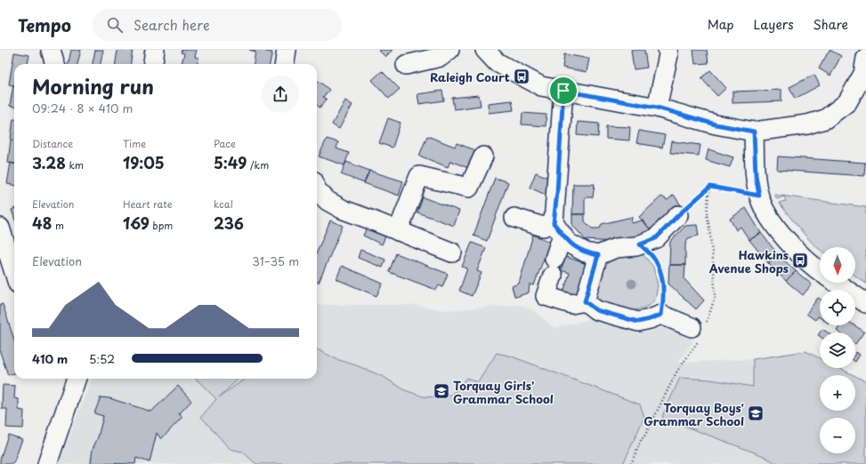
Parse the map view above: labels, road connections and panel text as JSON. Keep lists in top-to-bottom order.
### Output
{
  "places": {
    "bus stop": ["Raleigh Court", "Hawkins Avenue Shops"],
    "school or university": ["Torquay Girls' Grammar School", "Torquay Boys' Grammar School"]
  },
  "north": "bottom",
  "page": {
    "header": "Tempo",
    "search": "Search here",
    "nav": ["Map", "Layers", "Share"],
    "heading": ["Morning run", "09:24 · 8 × 410 m"],
    "stats": [
      ["Distance", "3.28 km"],
      ["Time", "19:05"],
      ["Pace", "5:49 /km"],
      ["Elevation", "48 m"],
      ["Heart rate", "169 bpm"],
      ["kcal", "236"]
    ],
    "chart": ["Elevation", "31–35 m"],
    "map_buttons": ["+", "−"],
    "list": [
      {
        "name": "410 m",
        "note": "5:52"
      }
    ]
  }
}
